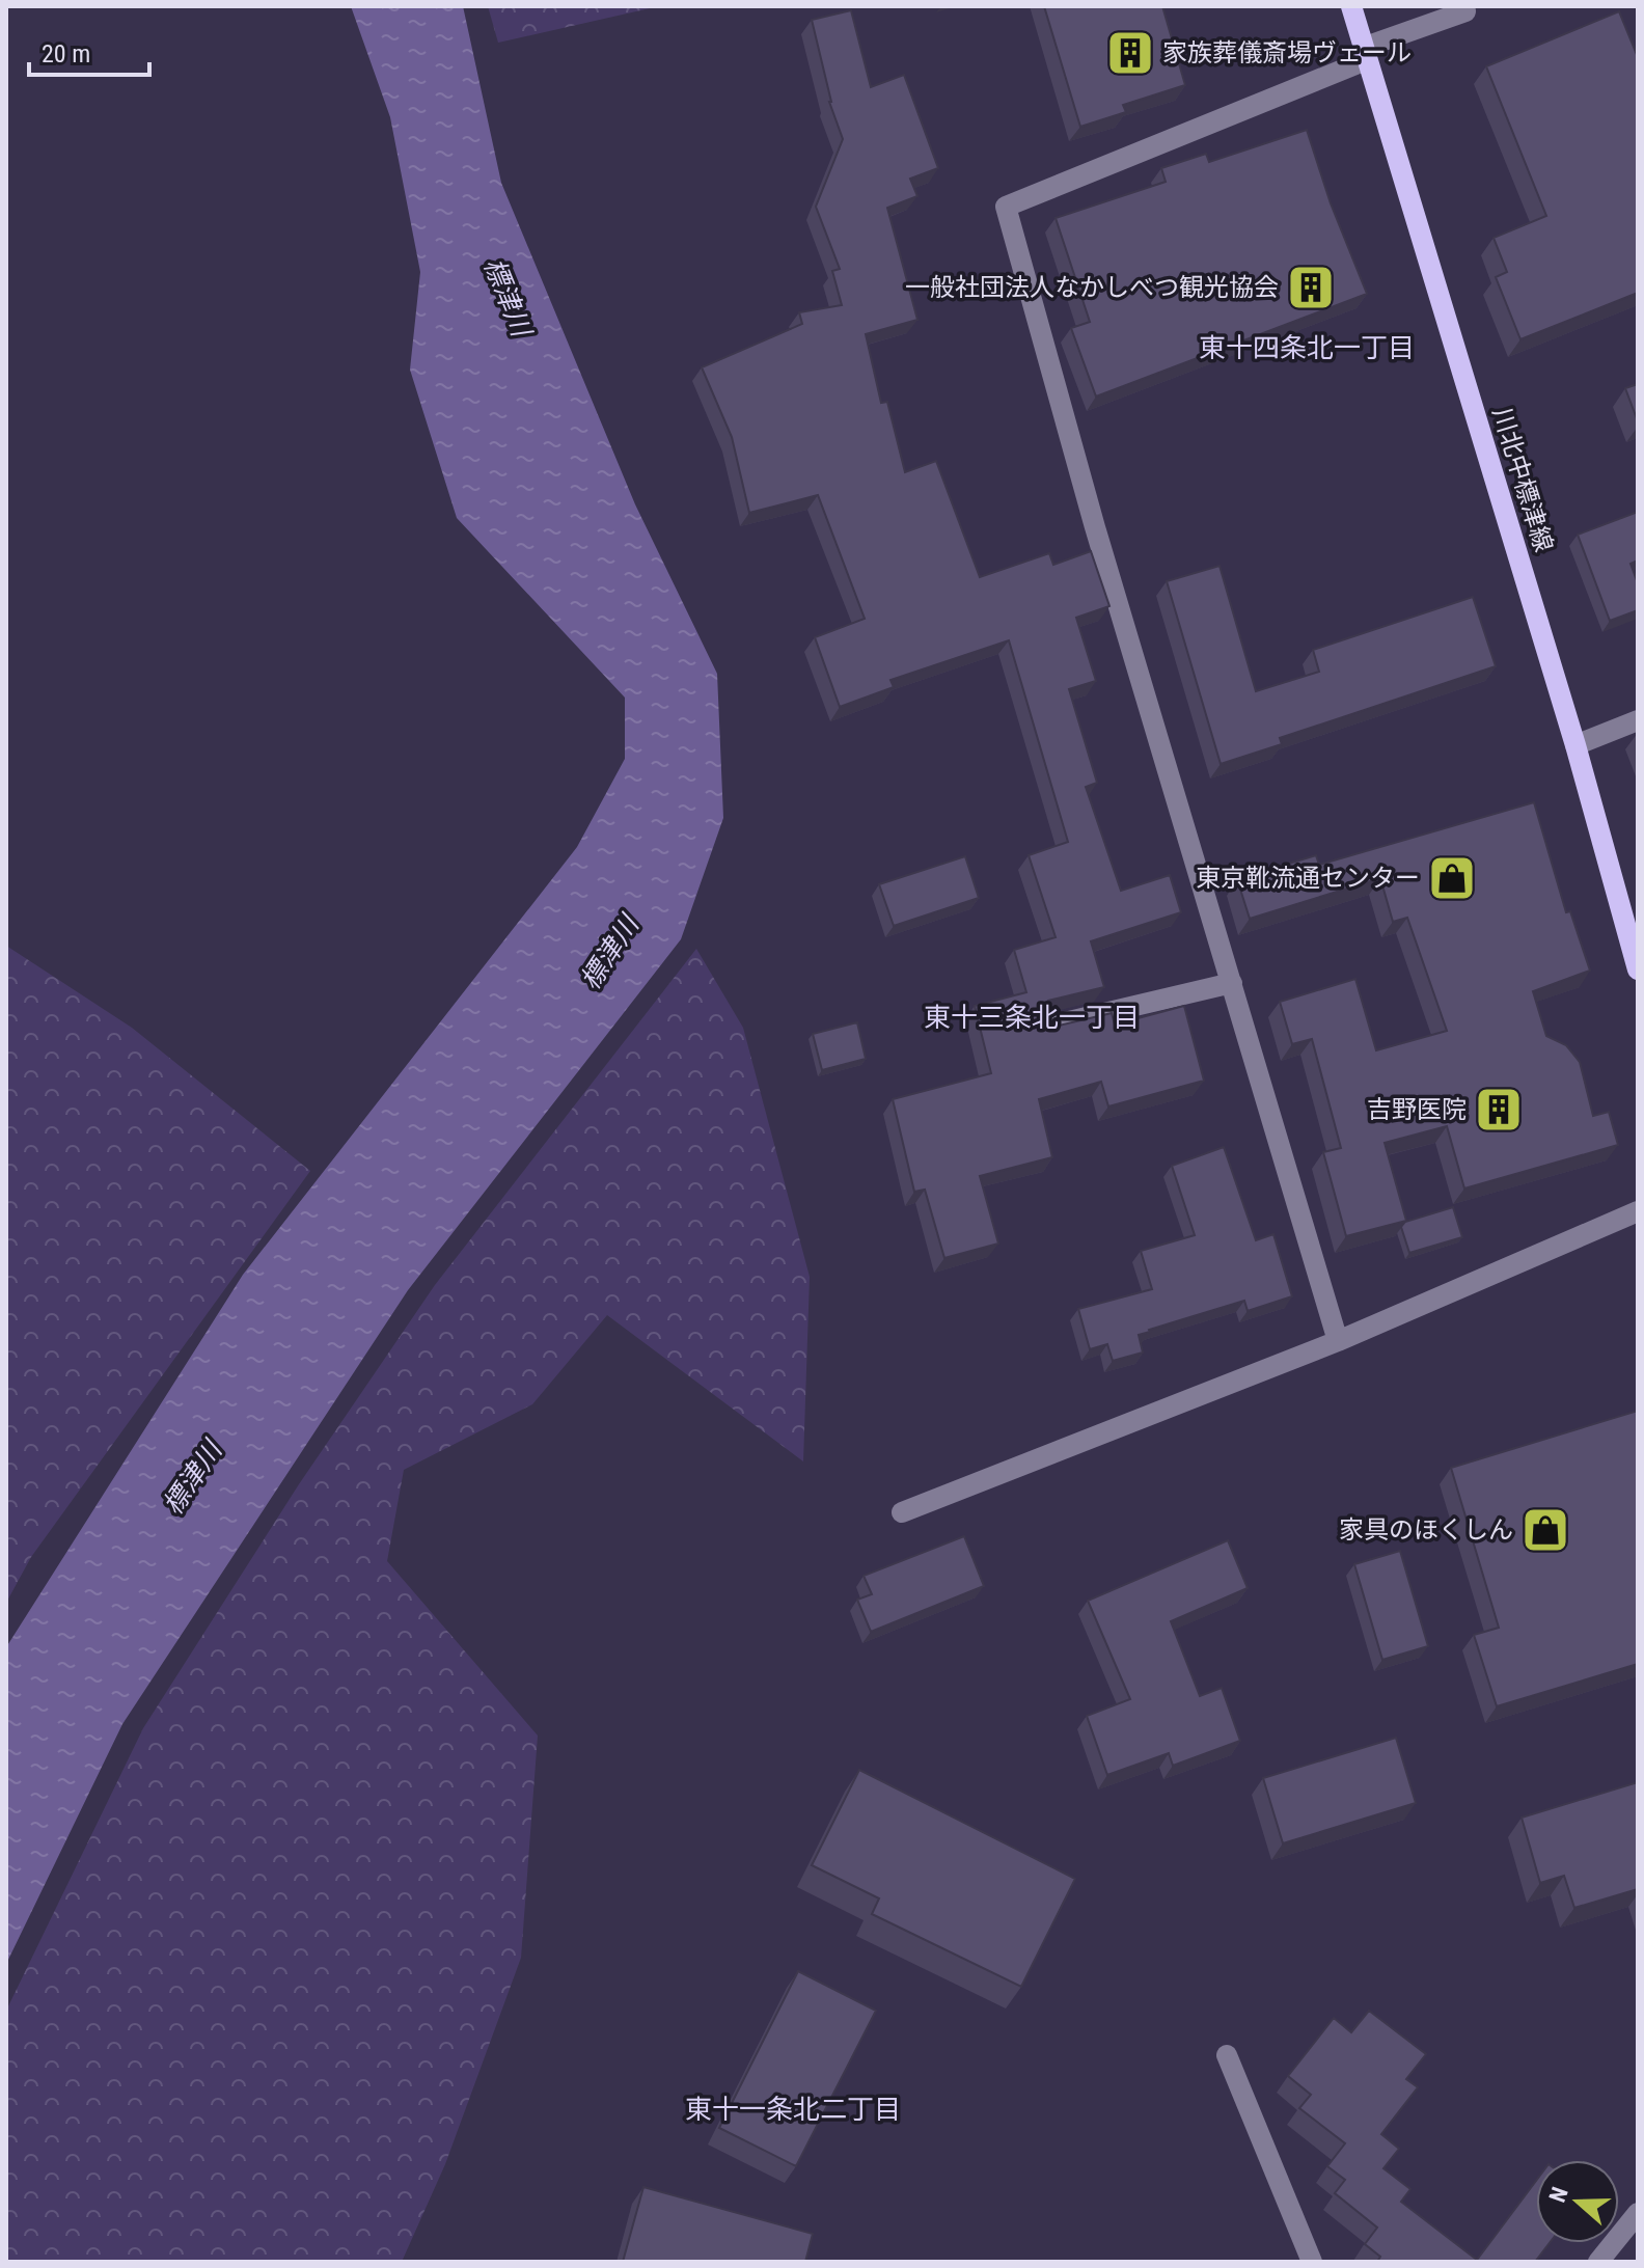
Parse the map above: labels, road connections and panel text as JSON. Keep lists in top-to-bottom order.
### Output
{
  "streets": {
    "main road": ["川北中標津線"]
  },
  "districts": ["東十四条北一丁目", "東十三条北一丁目", "東十一条北二丁目"],
  "water": ["標津川"],
  "places": {
    "building": ["家族葬儀斎場ヴェール", "一般社団法人なかしべつ観光協会", "吉野医院"],
    "shop": ["東京靴流通センター", "家具のほくしん"]
  },
  "scale_bar": "20 m",
  "north": "left"
}
